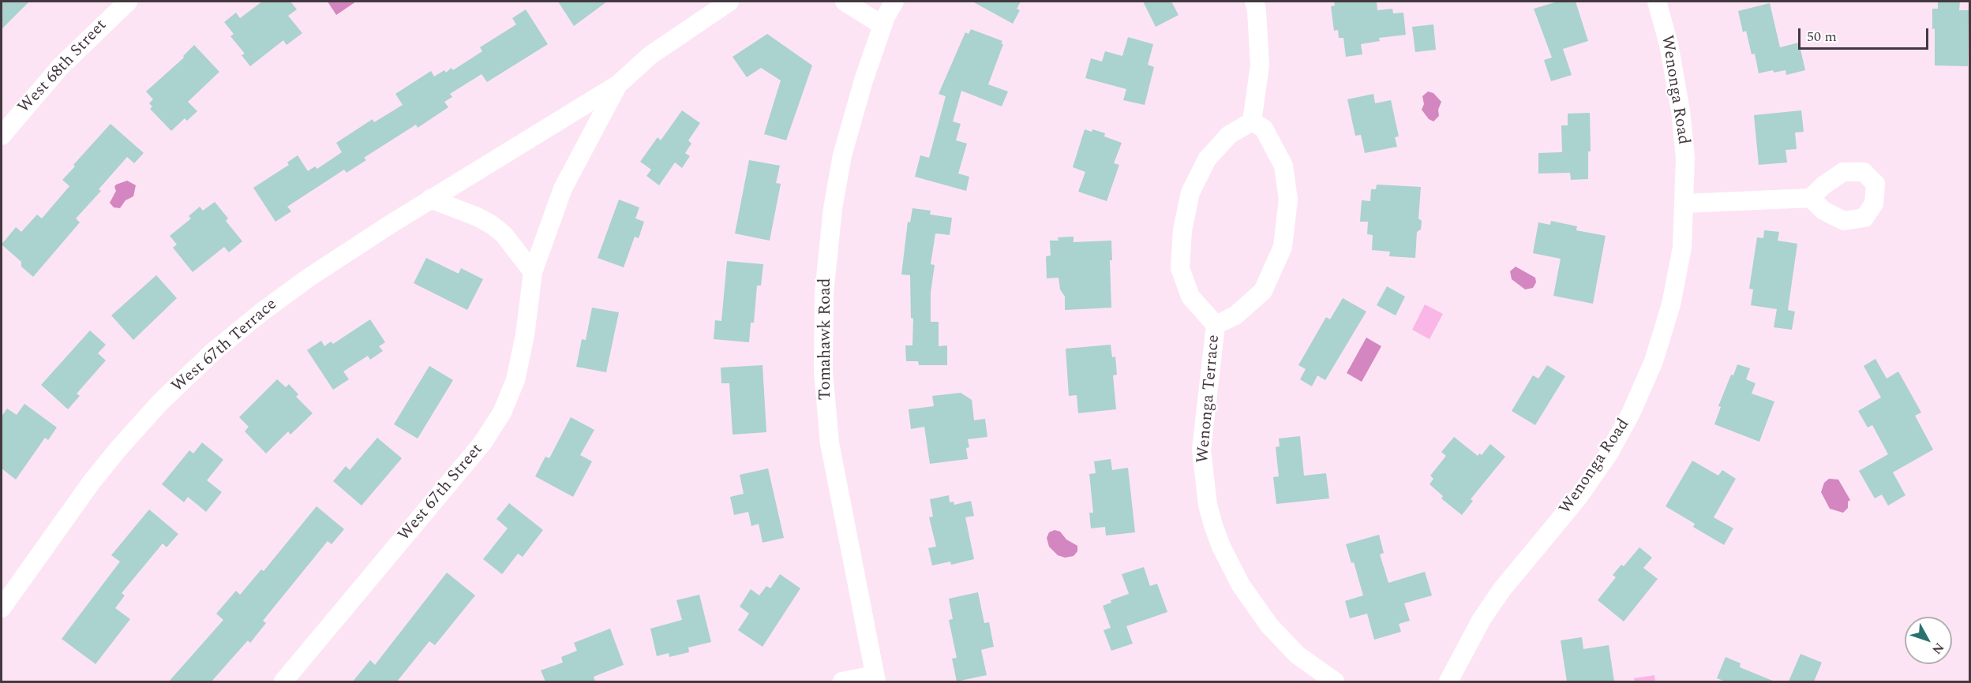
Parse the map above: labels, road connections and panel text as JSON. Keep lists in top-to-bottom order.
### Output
{
  "streets": {
    "street": [
      "West 68th Street",
      "Wenonga Road",
      "Tomahawk Road",
      "West 67th Terrace",
      "Wenonga Terrace",
      "West 67th Street"
    ]
  },
  "crossings": [
    ["West 67th Terrace", "West 67th Street"]
  ],
  "scale_bar": "50 m",
  "north": "bottom right"
}
